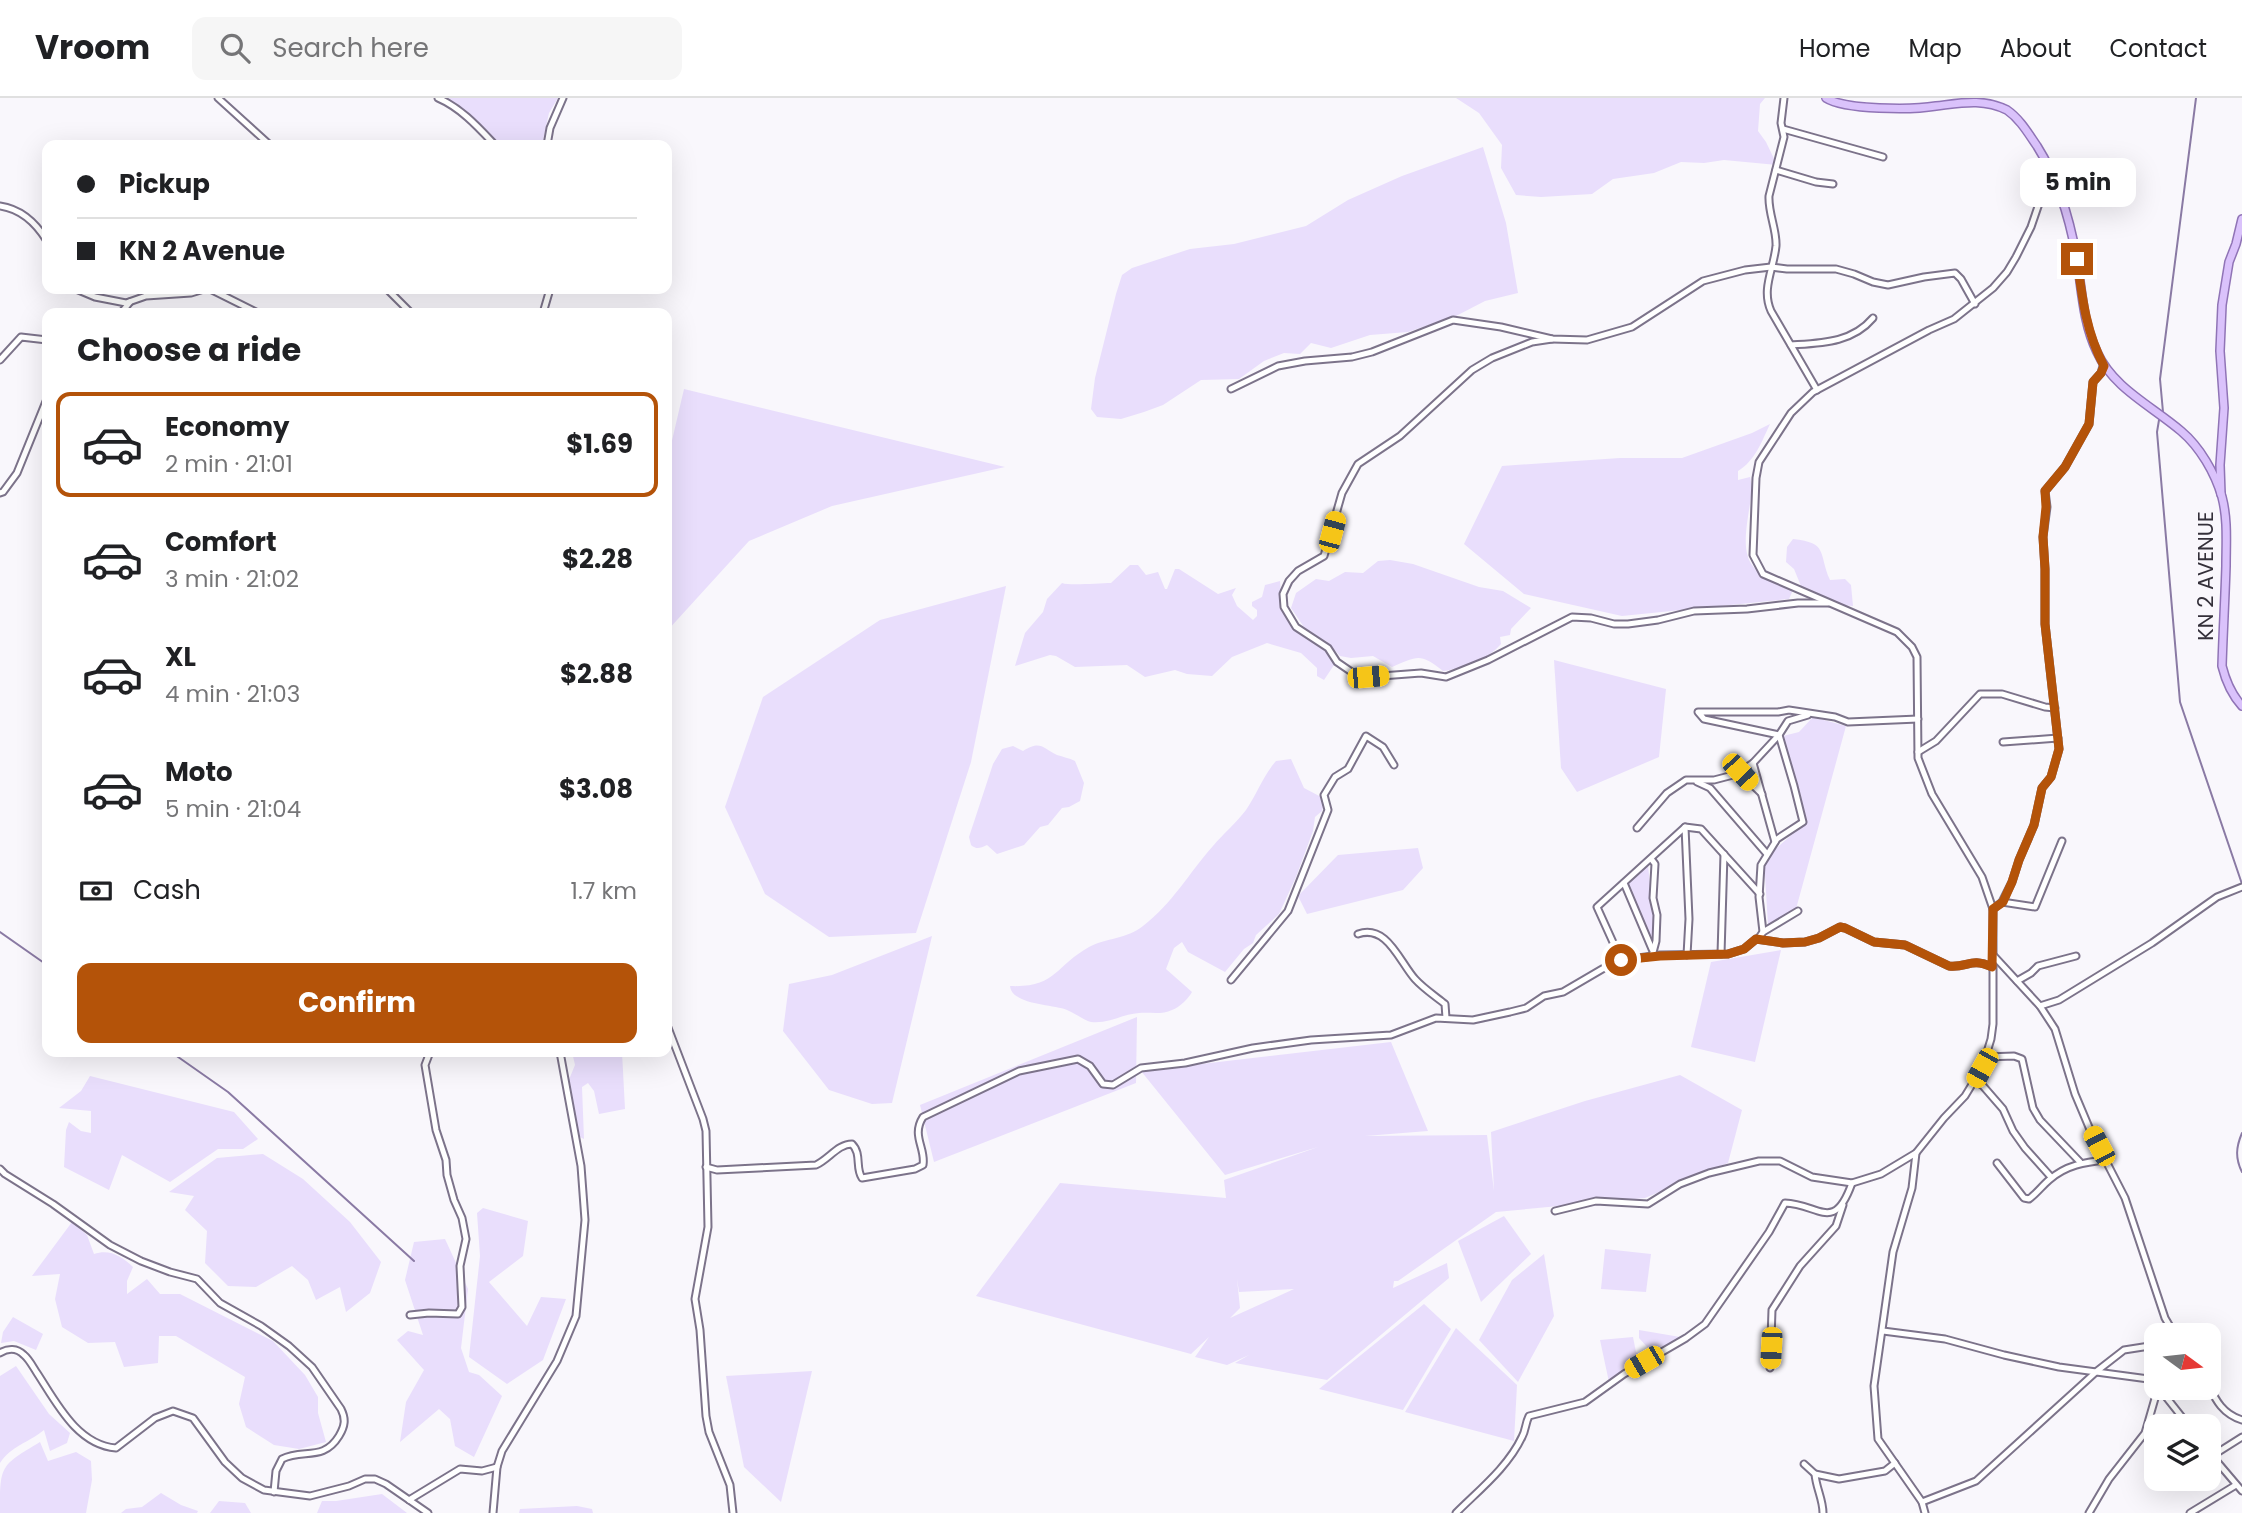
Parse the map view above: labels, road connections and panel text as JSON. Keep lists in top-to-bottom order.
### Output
{
  "streets": {
    "main road": ["KN 2 AVENUE"]
  },
  "north": "right",
  "page": {
    "header": "Vroom",
    "search": "Search here",
    "nav": [
      "Home",
      "Map",
      "About",
      "Contact"
    ],
    "banner": ["Pickup", "KN 2 Avenue"],
    "bubble": "5 min",
    "heading": "Choose a ride",
    "list": [
      {
        "name": "Economy",
        "note": "2 min · 21:01",
        "value": "$1.69"
      },
      {
        "name": "Comfort",
        "note": "3 min · 21:02",
        "value": "$2.28"
      },
      {
        "name": "XL",
        "note": "4 min · 21:03",
        "value": "$2.88"
      },
      {
        "name": "Moto",
        "note": "5 min · 21:04",
        "value": "$3.08"
      }
    ],
    "pay": ["Cash", "1.7 km"],
    "buttons": "Confirm"
  }
}
